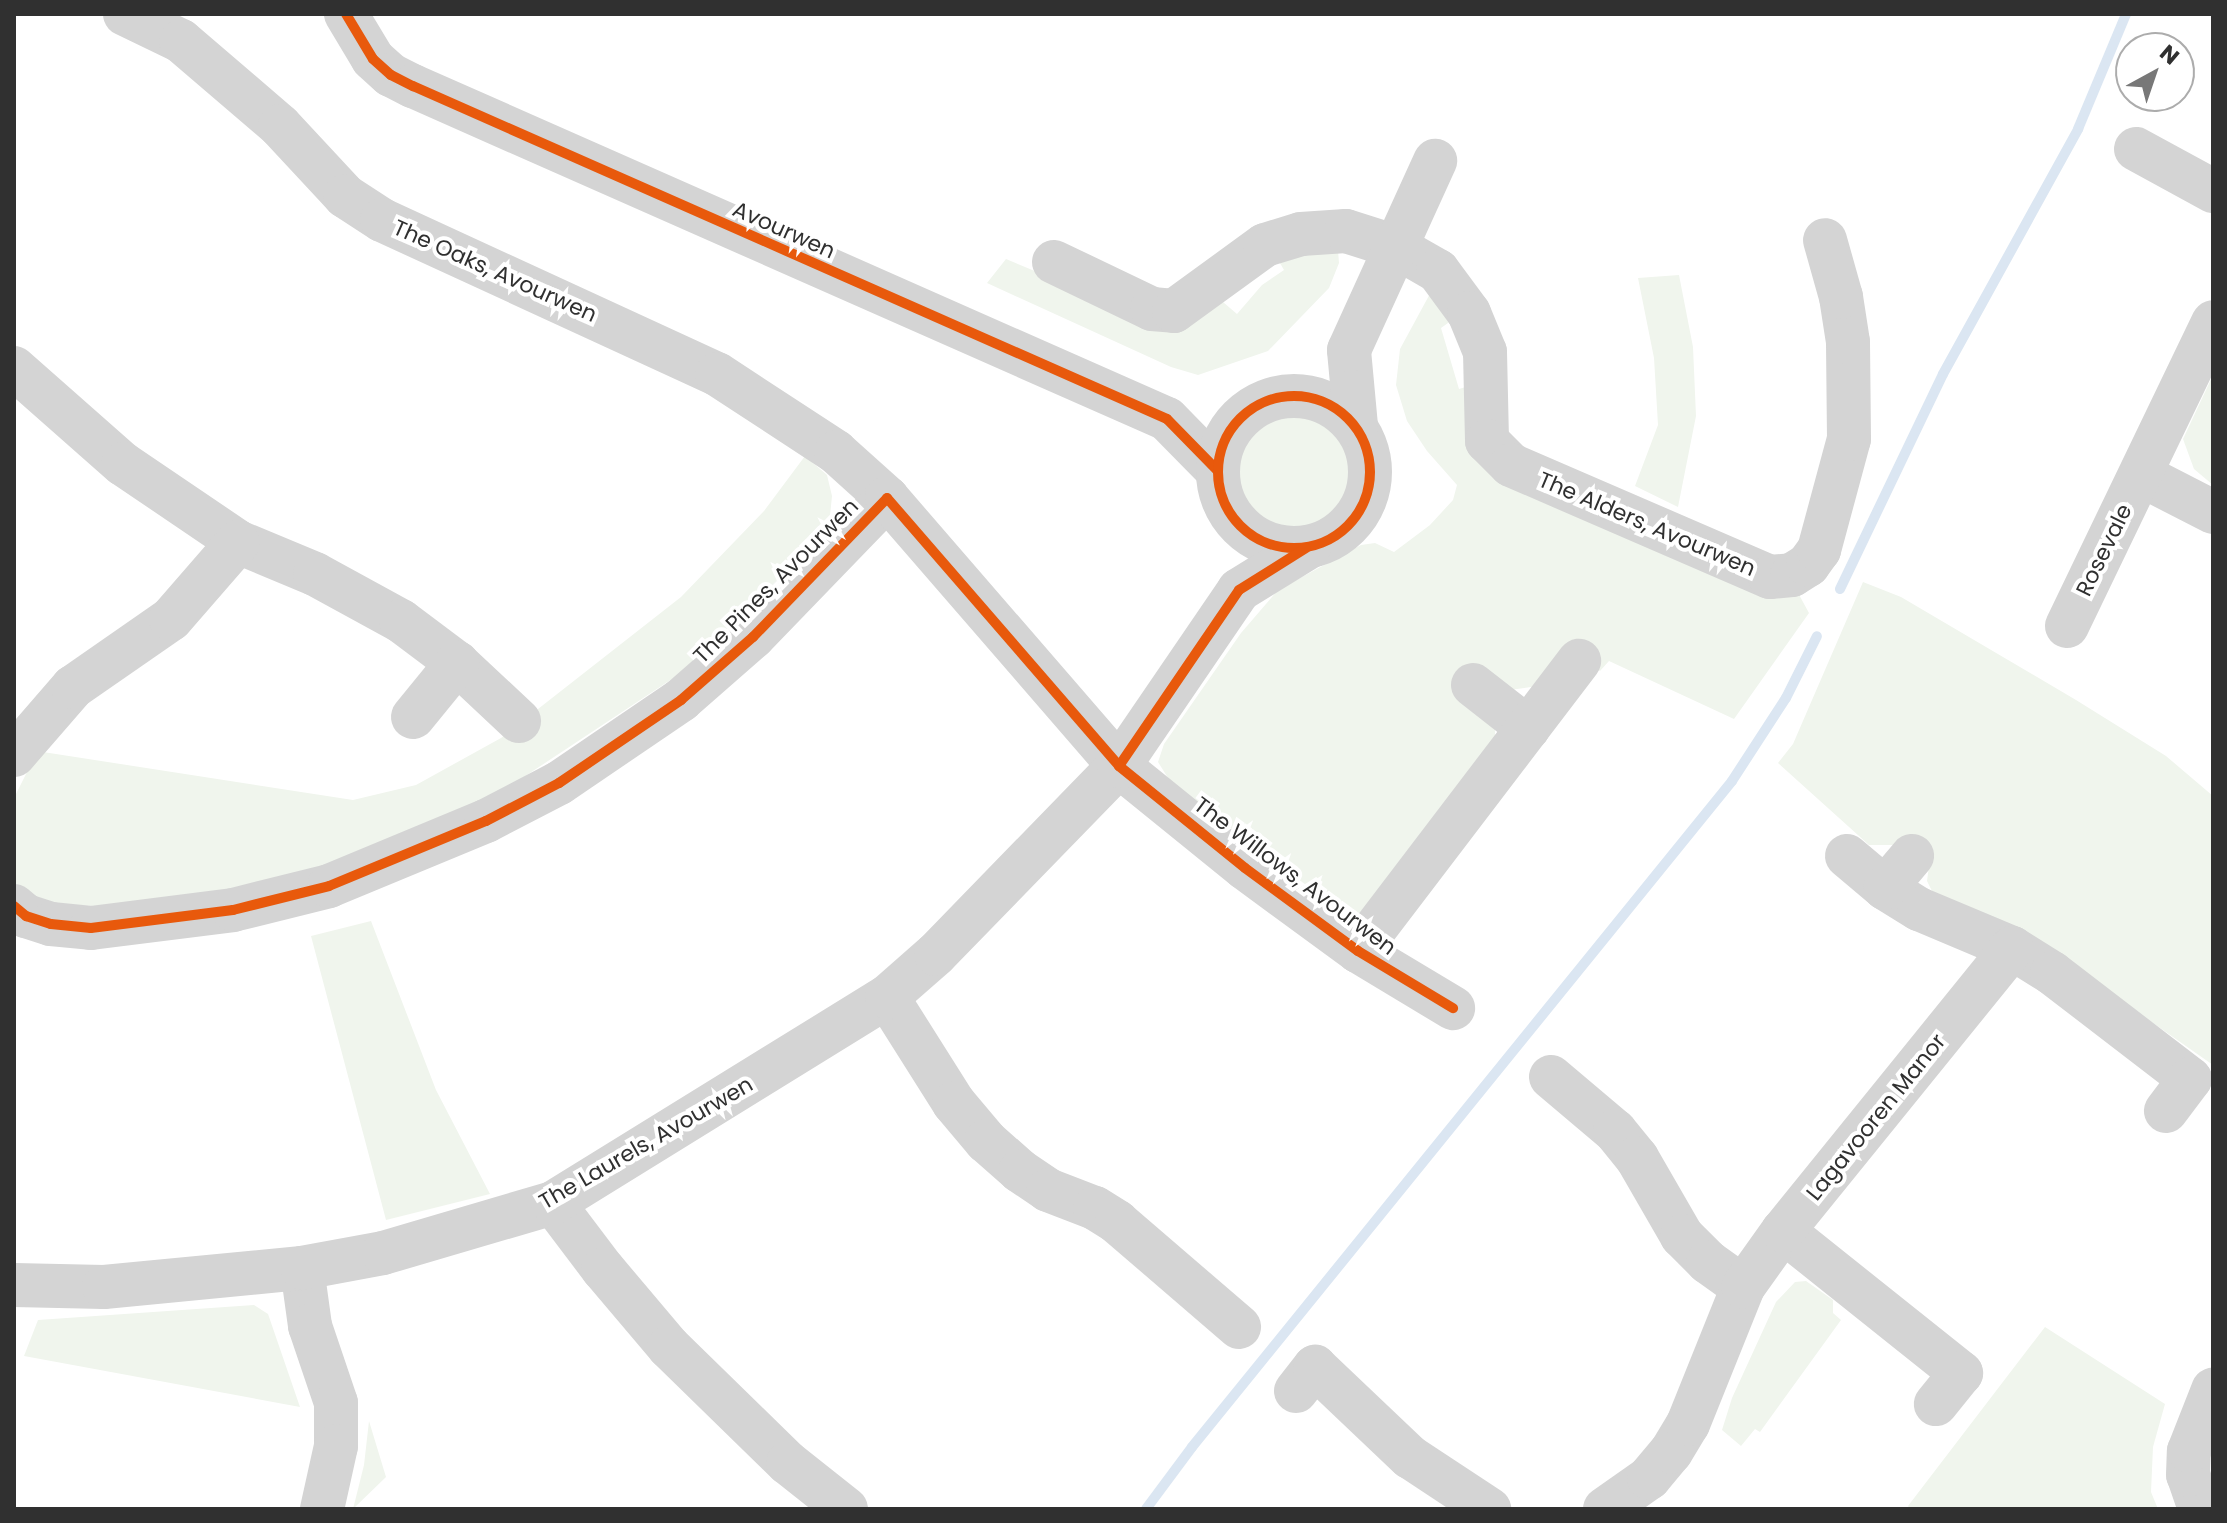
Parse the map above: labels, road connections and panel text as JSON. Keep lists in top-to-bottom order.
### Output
{
  "streets": {
    "street": [
      "Avourwen",
      "The Oaks, Avourwen",
      "The Alders, Avourwen",
      "Rosevale",
      "The Pines, Avourwen",
      "The Willows, Avourwen",
      "Lagavooren Manor",
      "The Laurels, Avourwen"
    ]
  },
  "crossings": [
    ["The Oaks, Avourwen", "The Pines, Avourwen"],
    ["The Pines, Avourwen", "The Willows, Avourwen"],
    ["The Pines, Avourwen", "The Laurels, Avourwen"],
    ["The Willows, Avourwen", "The Laurels, Avourwen"]
  ],
  "north": "top right"
}
